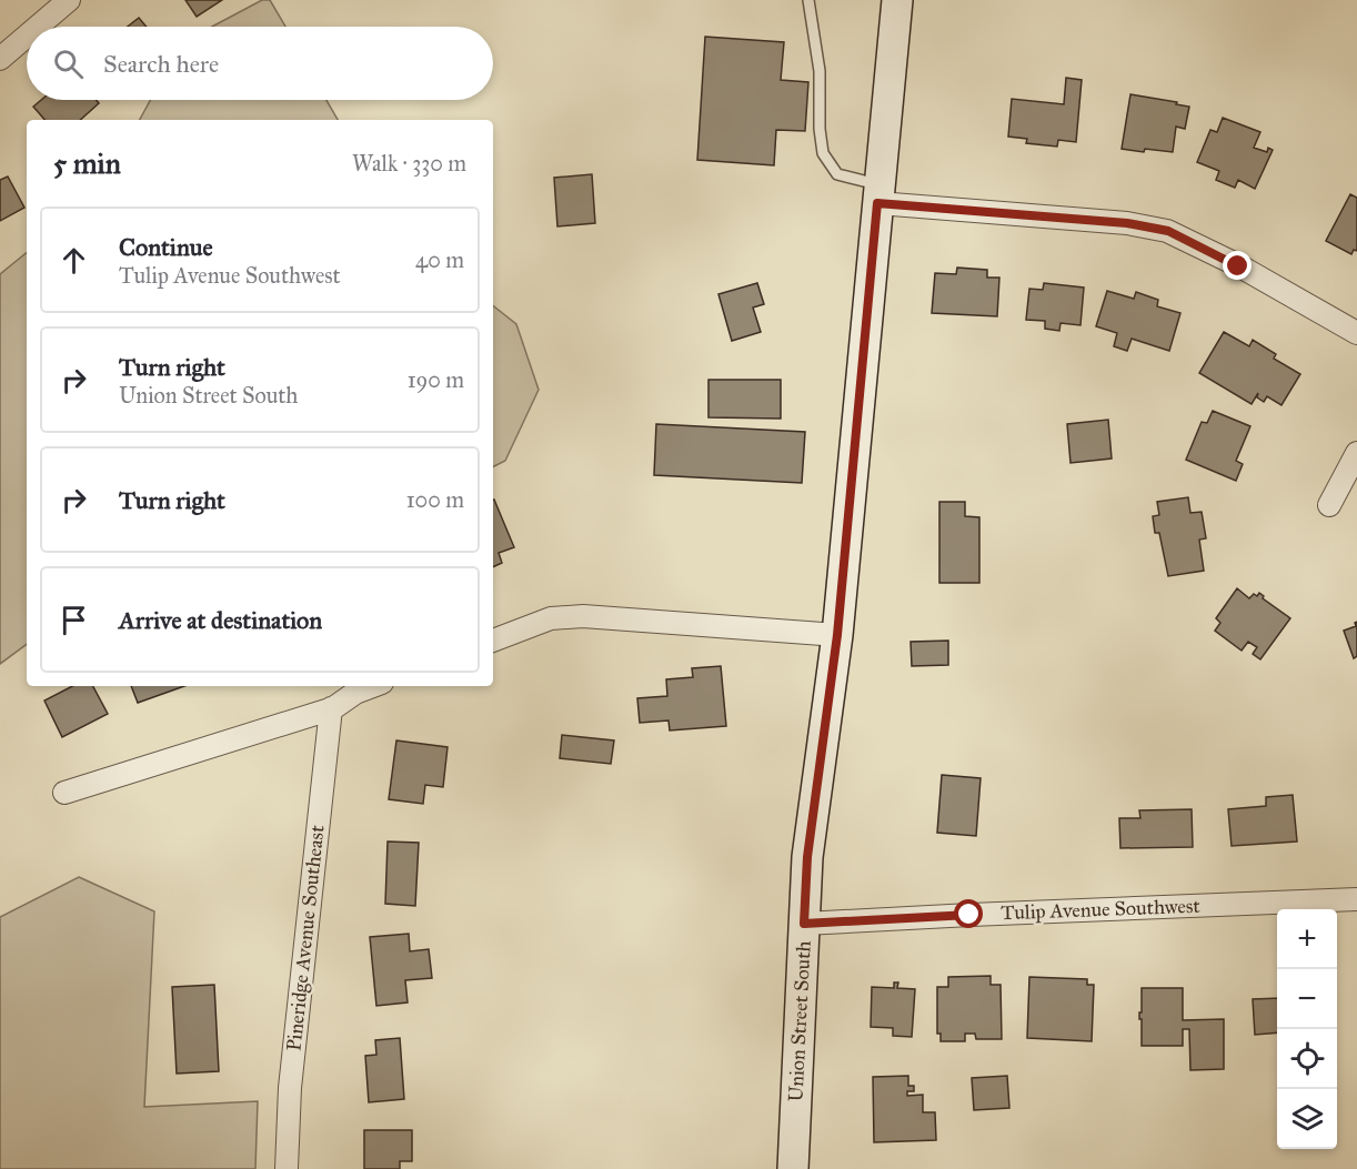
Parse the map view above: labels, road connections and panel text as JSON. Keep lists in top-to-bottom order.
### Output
{
  "streets": {
    "main road": ["Union Street South"],
    "street": ["Tulip Avenue Southwest", "Pineridge Avenue Southeast"]
  },
  "crossings": [
    ["Tulip Avenue Southwest", "Union Street South"]
  ],
  "page": {
    "search": "Search here",
    "heading": ["5 min", "Walk · 330 m"],
    "list": [
      ["Continue", "Tulip Avenue Southwest", "40 m"],
      ["Turn right", "Union Street South", "190 m"],
      ["Turn right", "100 m"],
      "Arrive at destination"
    ],
    "map_buttons": ["+", "−"]
  }
}
